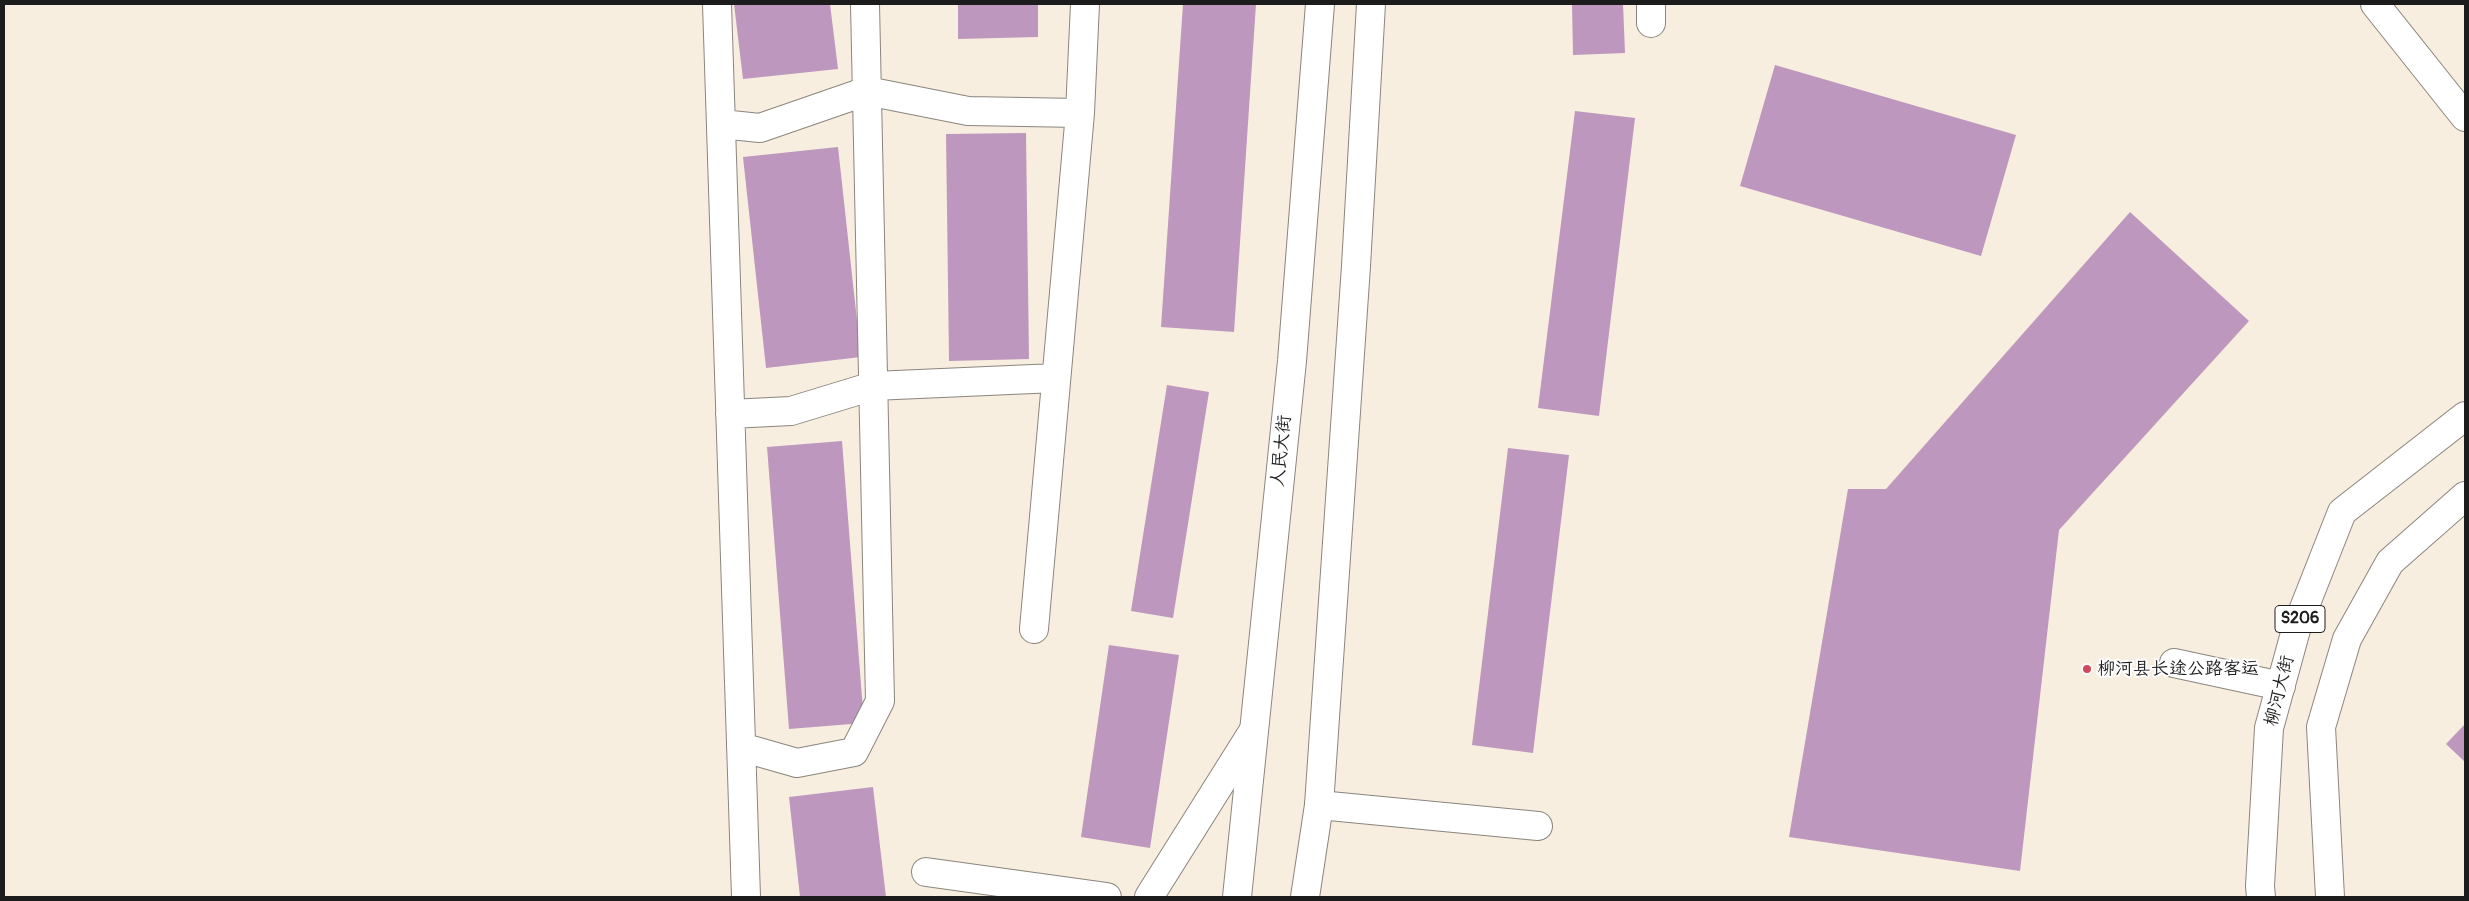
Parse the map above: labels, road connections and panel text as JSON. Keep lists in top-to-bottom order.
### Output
{
  "streets": {
    "street": ["人民大街", "S206", "柳河大街"]
  },
  "places": ["柳河县长途公路客运"]
}
